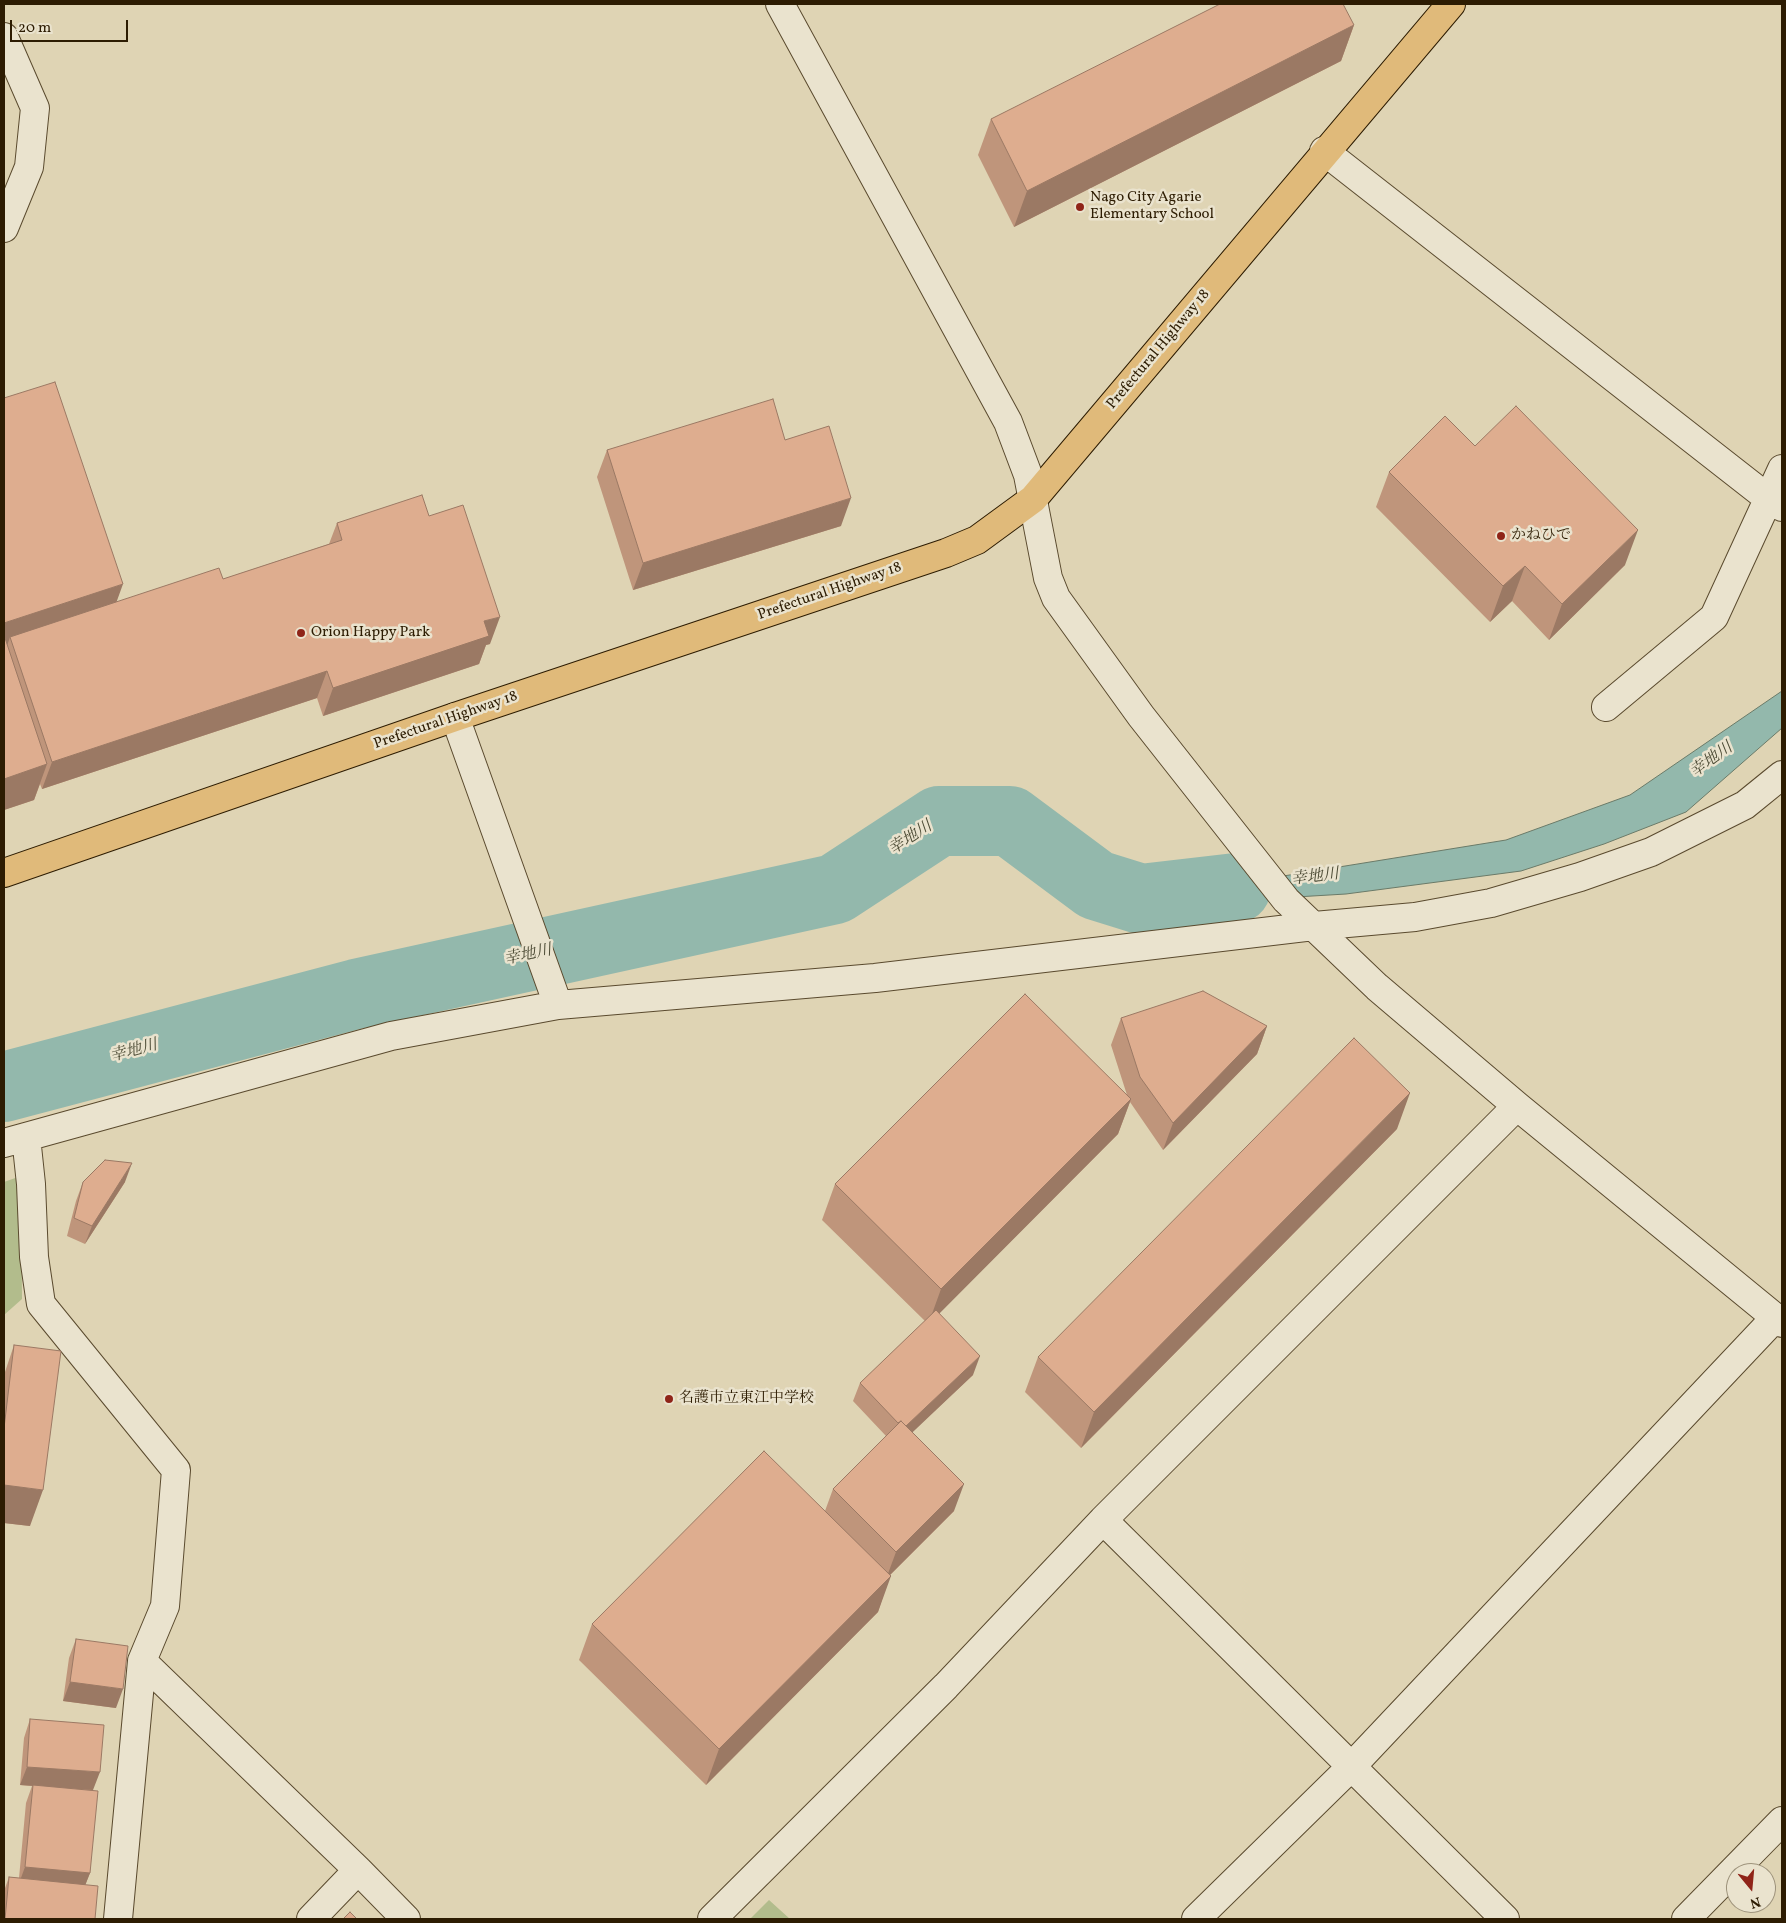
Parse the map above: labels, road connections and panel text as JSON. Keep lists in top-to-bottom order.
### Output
{
  "streets": {
    "main road": ["Prefectural Highway 18"]
  },
  "water": ["幸地川"],
  "places": [
    "Nago City Agarie Elementary School",
    "かねひで",
    "Orion Happy Park",
    "名護市立東江中学校"
  ],
  "scale_bar": "20 m",
  "north": "bottom"
}
